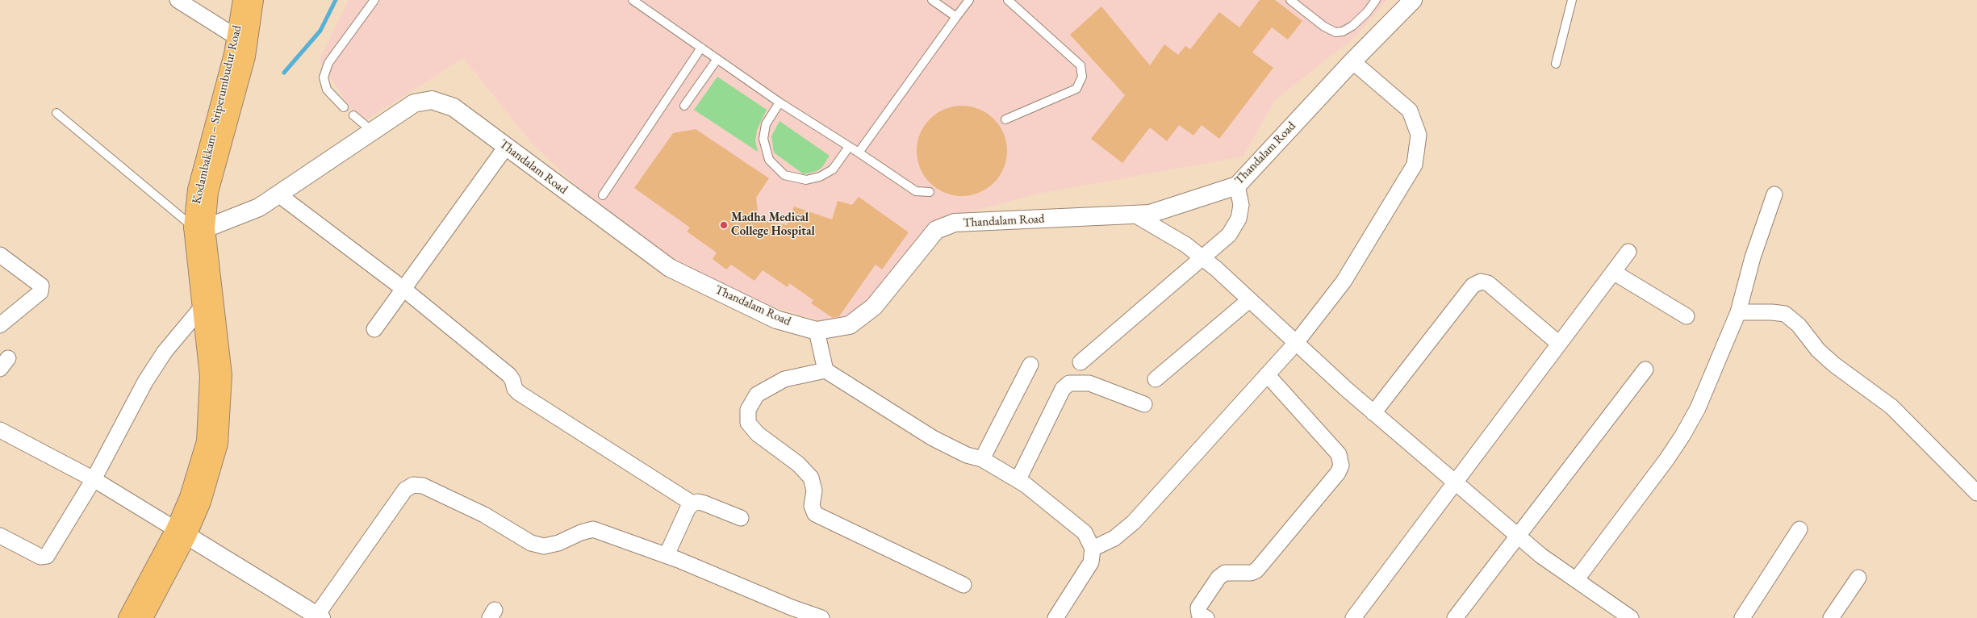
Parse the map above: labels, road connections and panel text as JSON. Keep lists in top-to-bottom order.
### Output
{
  "streets": {
    "main road": ["Kodambakkam – Sriperumbudur Road"],
    "street": ["Thandalam Road"]
  },
  "crossings": [
    ["Kodambakkam – Sriperumbudur Road", "Thandalam Road"]
  ],
  "places": ["Madha Medical College Hospital"]
}
